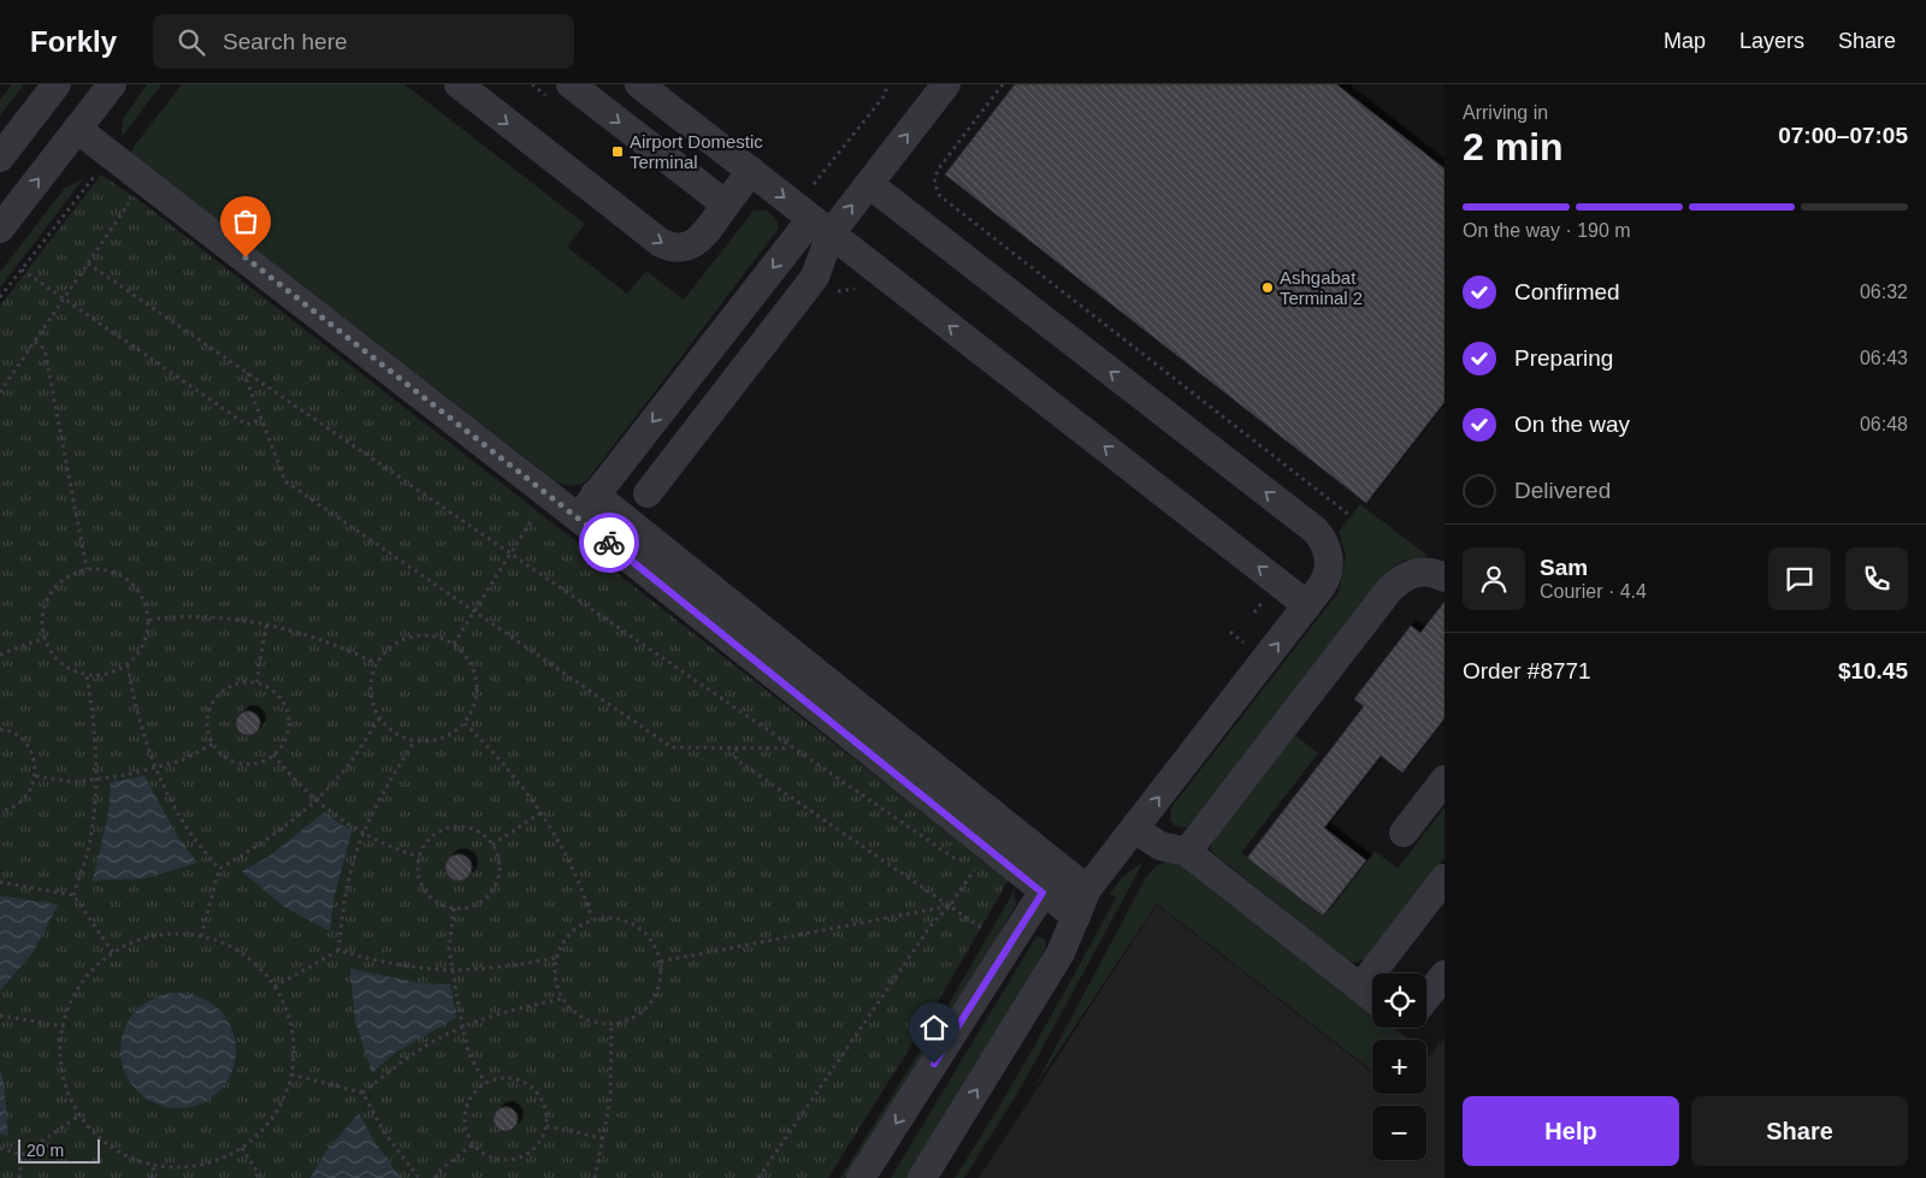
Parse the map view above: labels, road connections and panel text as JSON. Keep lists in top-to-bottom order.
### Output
{
  "places": {
    "transit": ["Airport Domestic Terminal"],
    "other": ["Ashgabat Terminal 2"]
  },
  "scale_bar": "20 m",
  "page": {
    "header": "Forkly",
    "search": "Search here",
    "nav": ["Map", "Layers", "Share"],
    "heading": ["2 min", "Arriving in", "07:00–07:05"],
    "panel": [
      "Sam",
      "Courier · 4.4",
      "Order #8771",
      "$10.45"
    ],
    "bar": "On the way · 190 m",
    "list": [
      ["Confirmed", "06:32"],
      ["Preparing", "06:43"],
      ["On the way", "06:48"],
      "Delivered"
    ],
    "map_buttons": ["+", "−"],
    "buttons": ["Help", "Share"],
    "scale": "20 m"
  }
}
